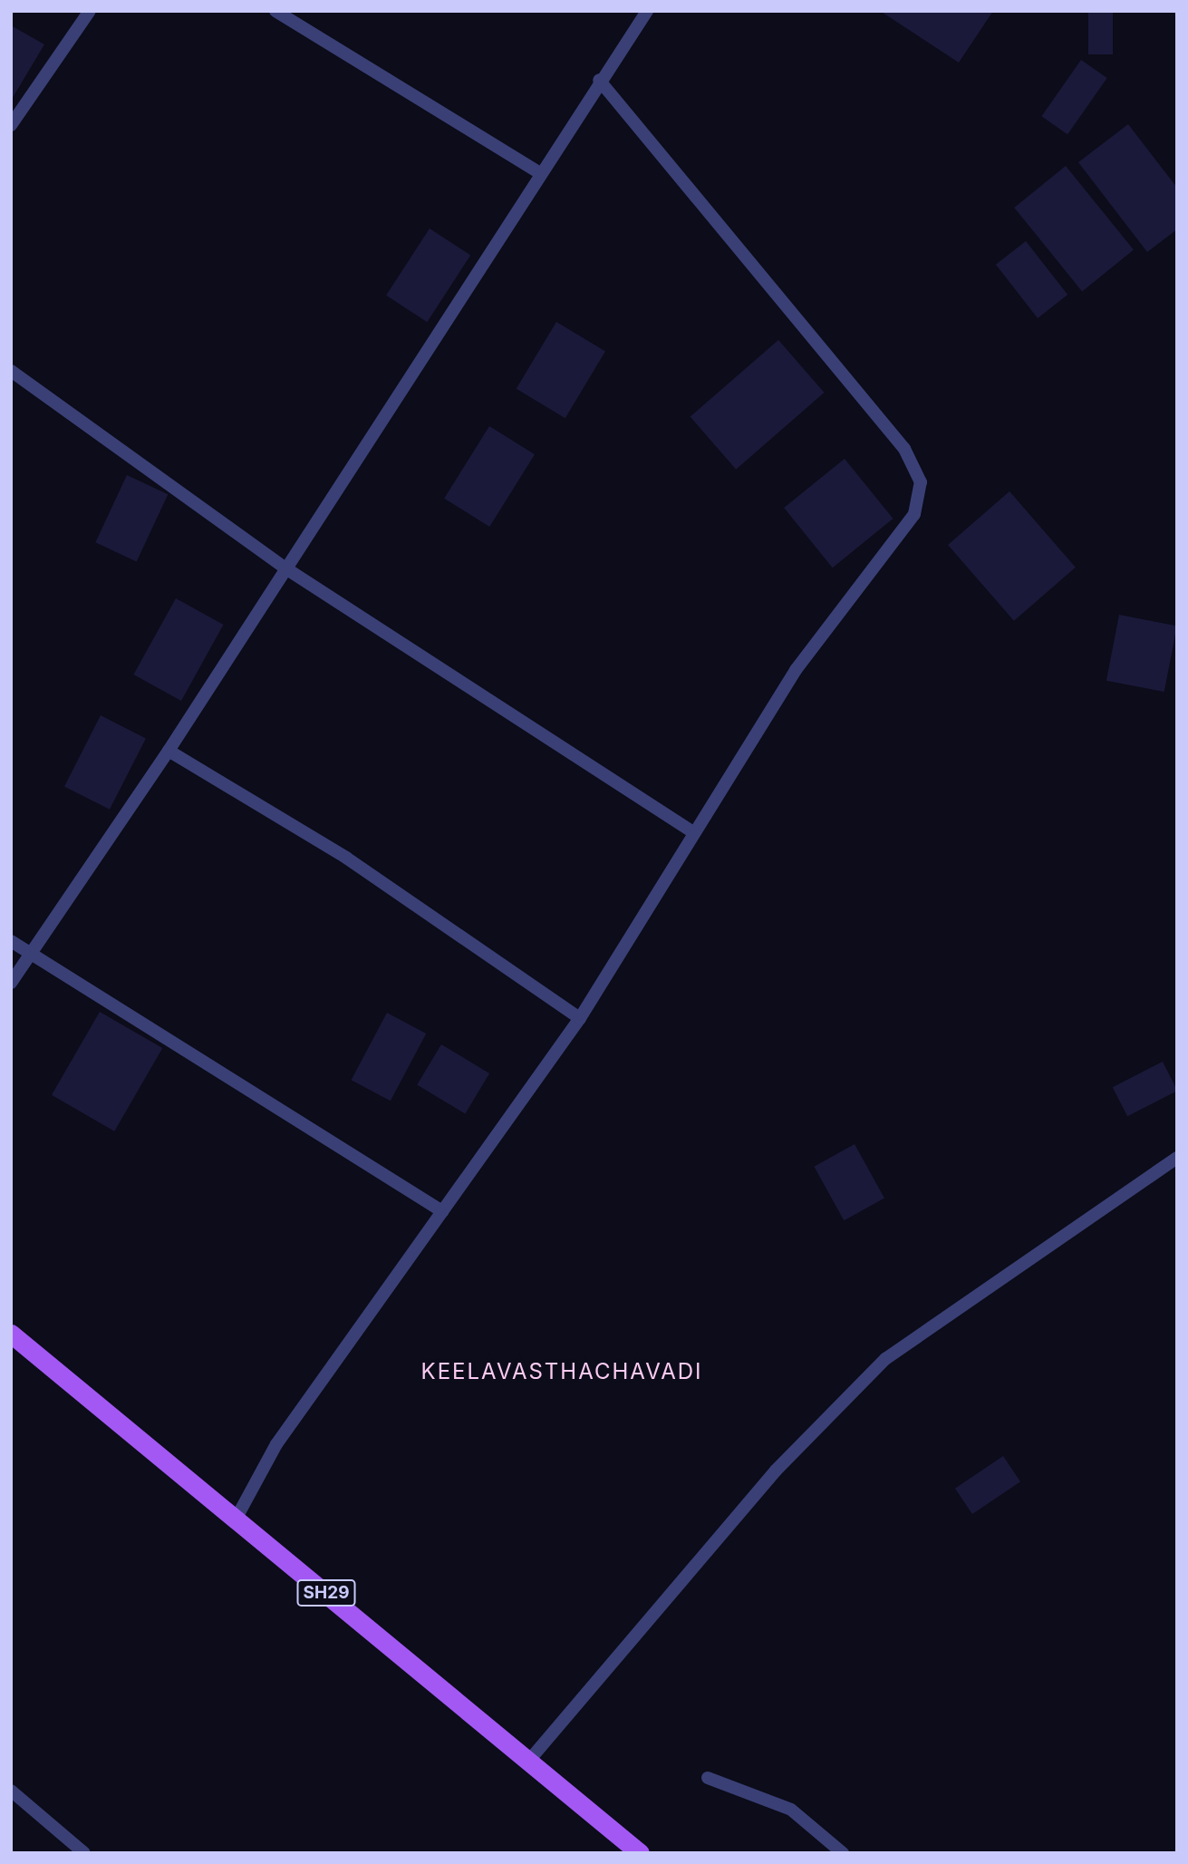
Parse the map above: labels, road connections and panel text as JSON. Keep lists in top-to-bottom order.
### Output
{
  "streets": {
    "main road": ["SH29"]
  },
  "districts": ["KEELAVASTHACHAVADI"]
}
